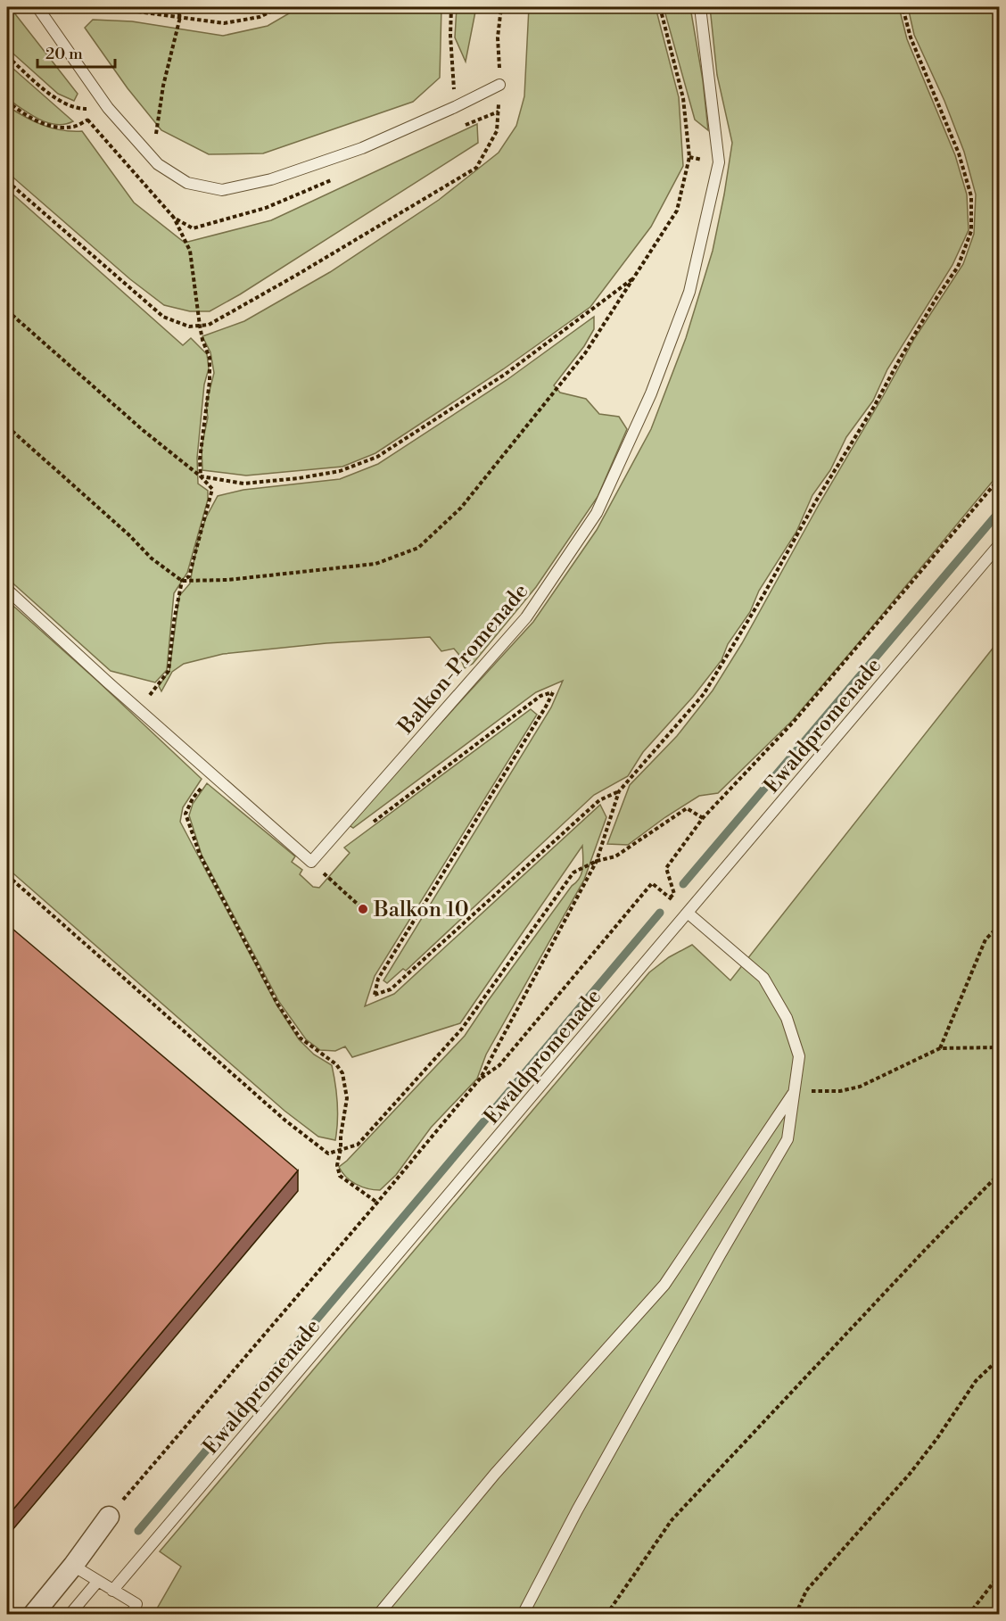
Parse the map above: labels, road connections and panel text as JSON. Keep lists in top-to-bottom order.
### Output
{
  "streets": {
    "lane": ["Balkon-Promenade", "Ewaldpromenade"]
  },
  "places": ["Balkon 10"],
  "scale_bar": "20 m"
}
